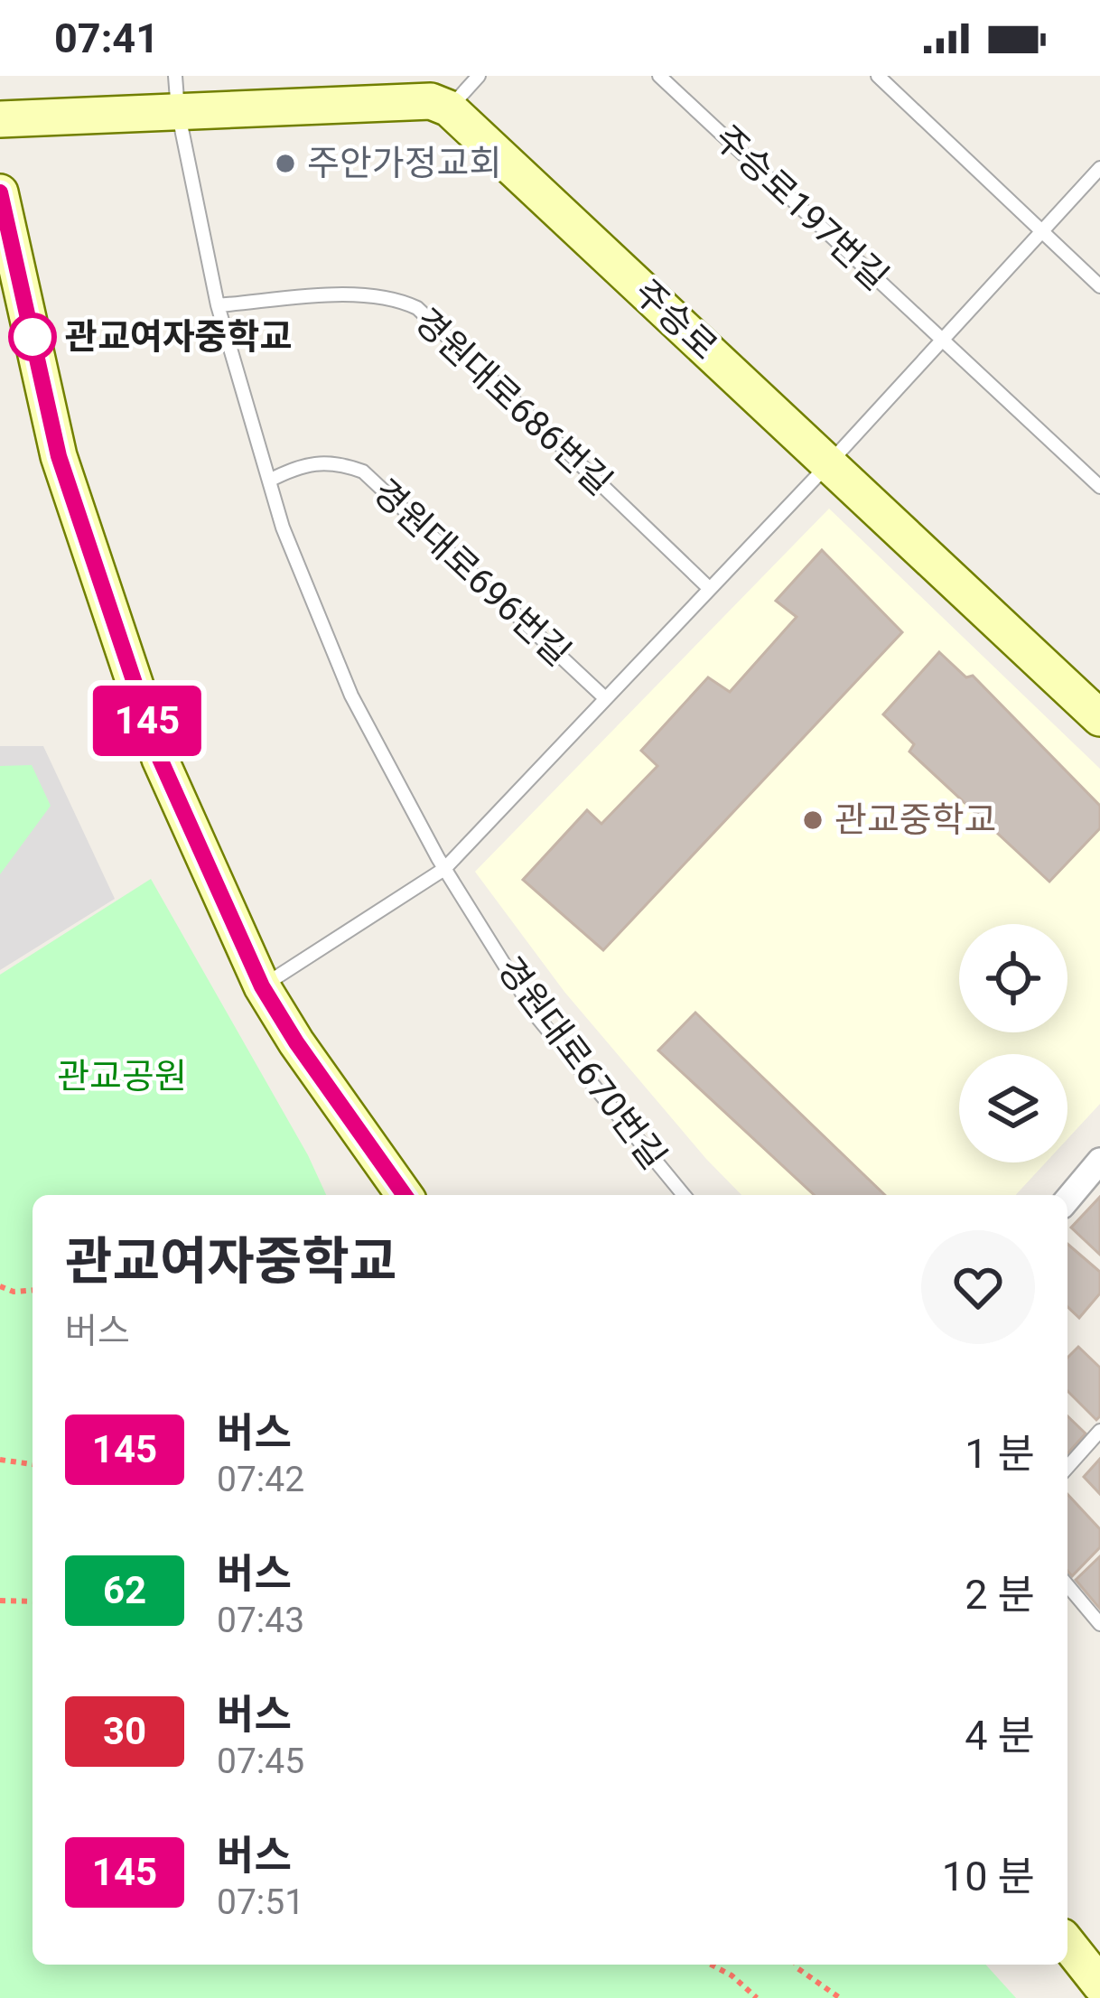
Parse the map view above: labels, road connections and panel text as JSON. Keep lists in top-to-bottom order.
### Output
{
  "streets": {
    "street": ["주승로"],
    "lane": [
      "주승로197번길",
      "경원대로686번길",
      "경원대로696번길",
      "경원대로670번길"
    ]
  },
  "parks": ["관교공원"],
  "places": ["주안가정교회", "관교여자중학교", "관교중학교"],
  "lines": ["bus line 145"],
  "page": {
    "status": "07:41",
    "on_map": "145",
    "heading": ["관교여자중학교", "버스"],
    "list": [
      {
        "mark": "145",
        "name": "버스",
        "note": "07:42",
        "value": "1 분"
      },
      {
        "mark": "62",
        "name": "버스",
        "note": "07:43",
        "value": "2 분"
      },
      {
        "mark": "30",
        "name": "버스",
        "note": "07:45",
        "value": "4 분"
      },
      {
        "mark": "145",
        "name": "버스",
        "note": "07:51",
        "value": "10 분"
      }
    ]
  }
}
